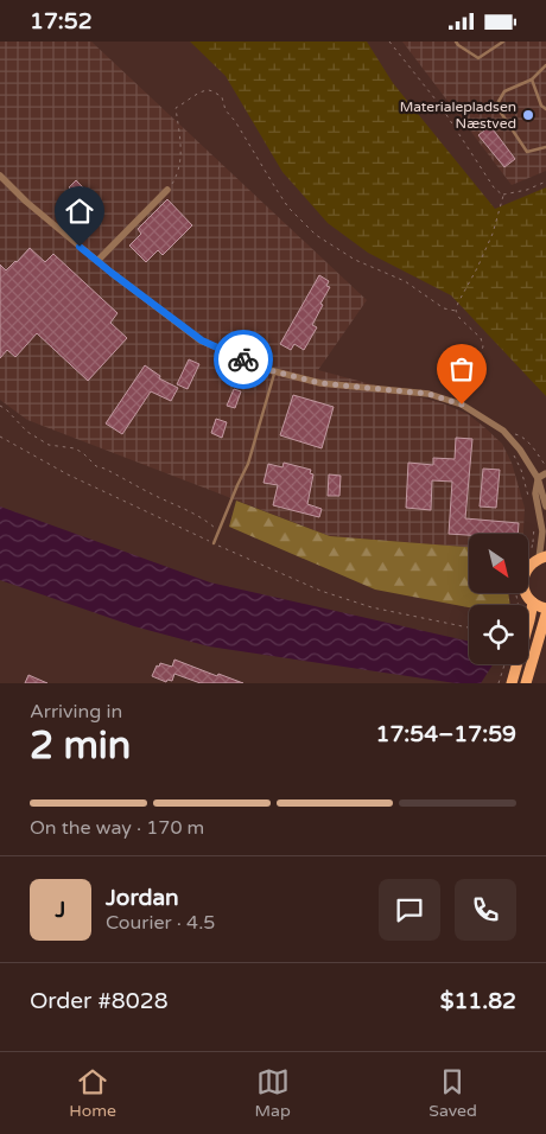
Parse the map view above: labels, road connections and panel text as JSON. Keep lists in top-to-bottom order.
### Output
{
  "places": ["Materialepladsen Næstved"],
  "north": "bottom right",
  "page": {
    "status": "17:52",
    "heading": ["2 min", "Arriving in", "17:54–17:59"],
    "panel": [
      "Jordan",
      "Courier · 4.5",
      "Order #8028",
      "$11.82"
    ],
    "bar": "On the way · 170 m",
    "round": "J",
    "tabs": ["Home", "Map", "Saved"]
  }
}
